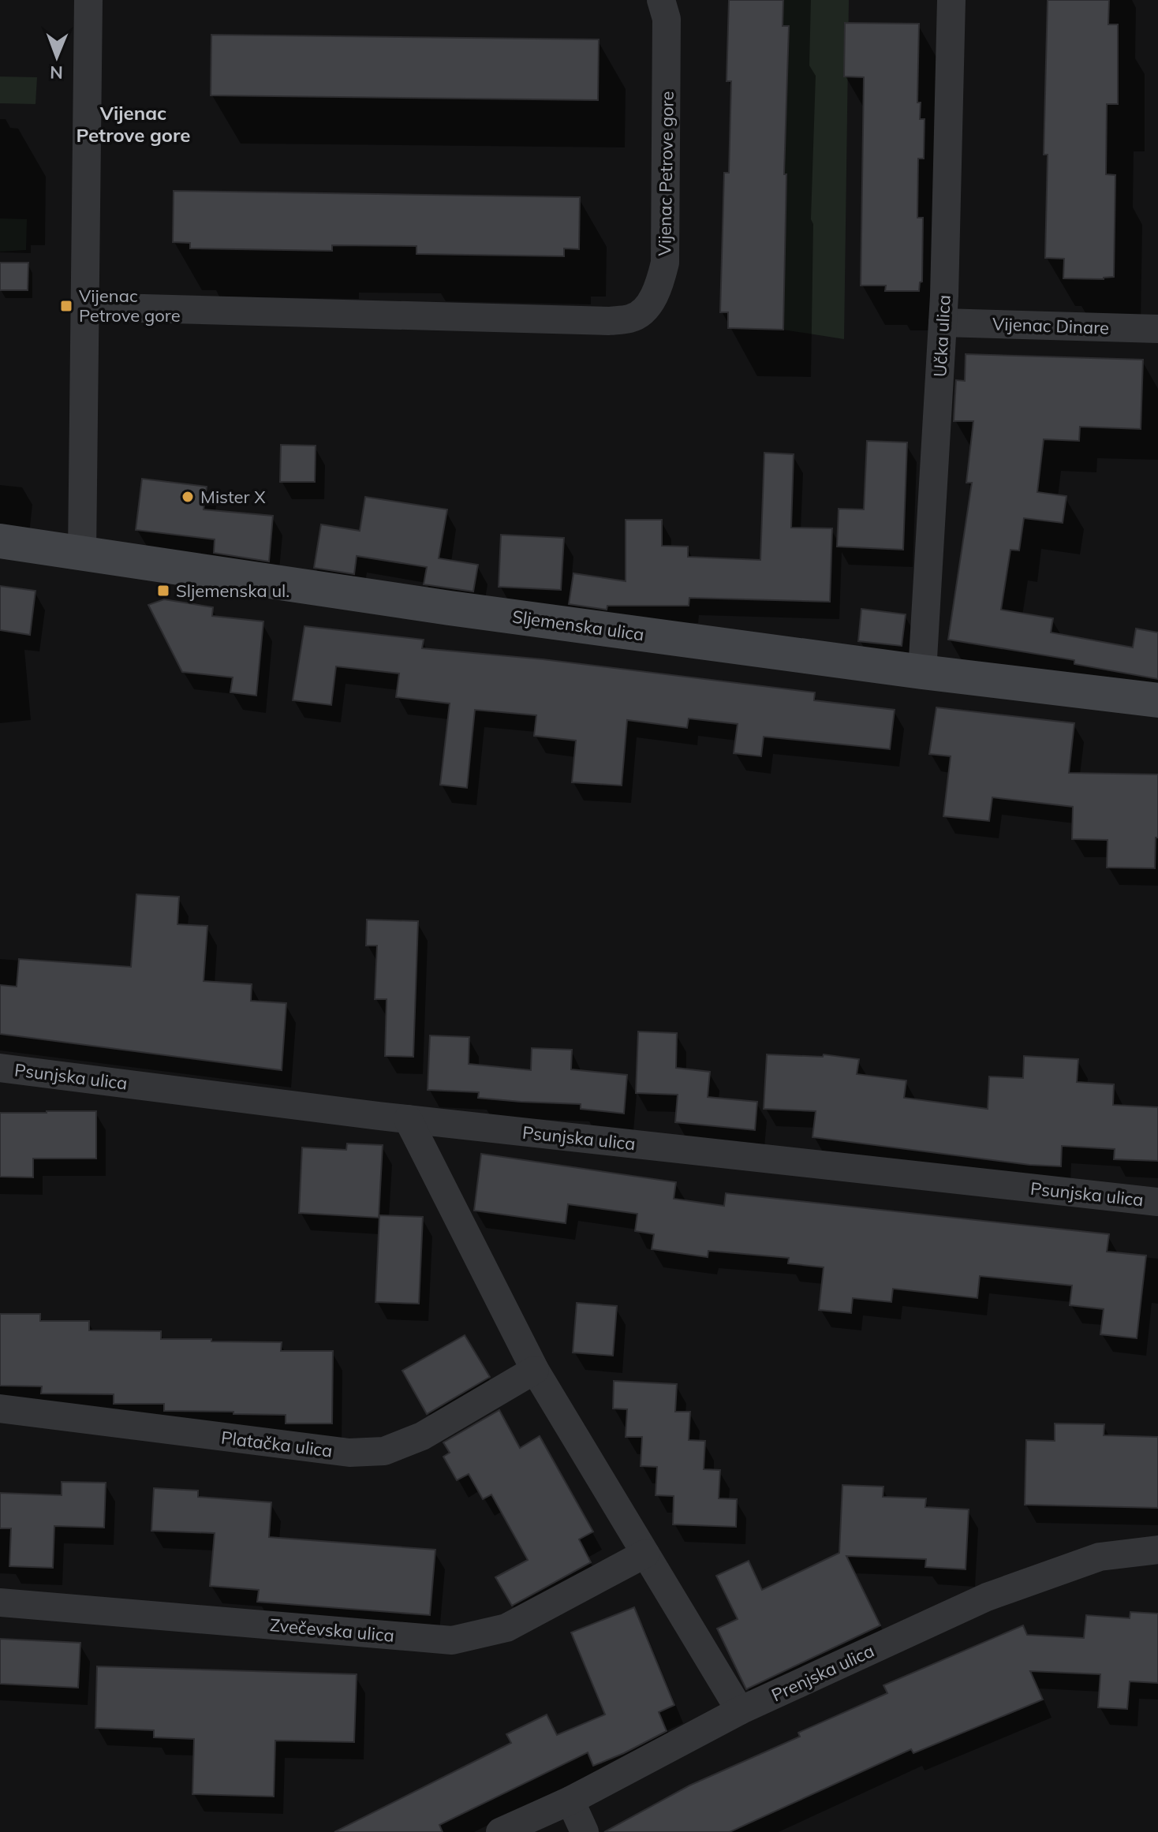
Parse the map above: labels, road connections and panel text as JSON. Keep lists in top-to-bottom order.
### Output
{
  "streets": {
    "street": [
      "Vijenac Petrove gore",
      "Vijenac Dinare",
      "Učka ulica",
      "Sljemenska ulica",
      "Psunjska ulica",
      "Platačka ulica",
      "Zvečevska ulica",
      "Prenjska ulica"
    ]
  },
  "crossings": [
    ["Vijenac Dinare", "Učka ulica"],
    ["Učka ulica", "Sljemenska ulica"]
  ],
  "districts": ["Vijenac Petrove gore"],
  "places": {
    "transit": ["Vijenac Petrove gore", "Sljemenska ul."],
    "other": ["Mister X"]
  },
  "north": "bottom"
}
